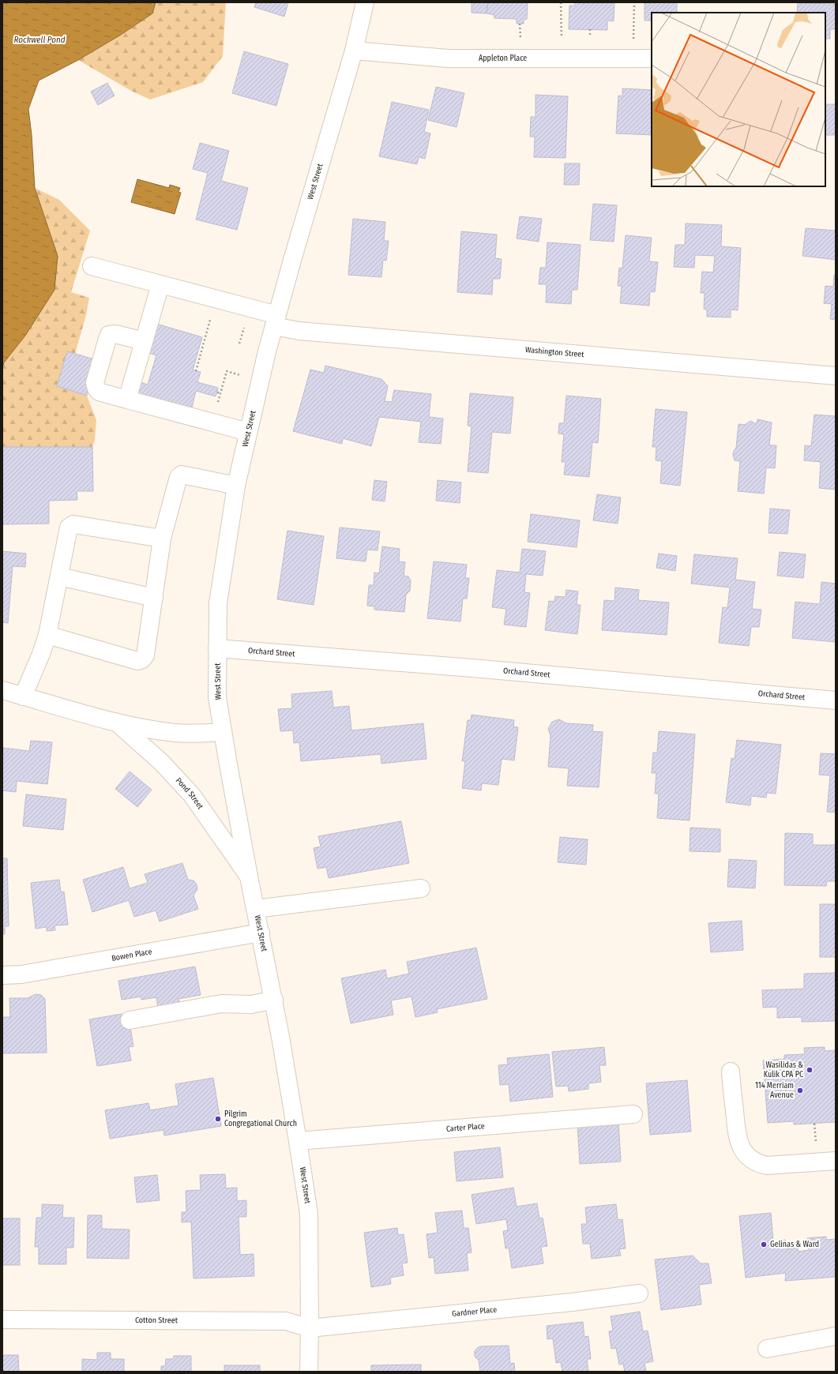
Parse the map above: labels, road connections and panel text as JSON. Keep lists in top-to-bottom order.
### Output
{
  "streets": {
    "street": [
      "Appleton Place",
      "West Street",
      "Washington Street",
      "Orchard Street",
      "Pond Street",
      "Bowen Place",
      "Carter Place",
      "Gardner Place",
      "Cotton Street"
    ]
  },
  "crossings": [
    ["Appleton Place", "West Street"],
    ["West Street", "Washington Street"],
    ["West Street", "Orchard Street"],
    ["West Street", "Pond Street"],
    ["West Street", "Bowen Place"],
    ["West Street", "Carter Place"],
    ["West Street", "Gardner Place"],
    ["West Street", "Cotton Street"],
    ["Gardner Place", "Cotton Street"]
  ],
  "water": ["Rockwell Pond"],
  "places": [
    "Wasilidas & Kulik CPA PC",
    "114 Merriam Avenue",
    "Pilgrim Congregational Church",
    "Gelinas & Ward"
  ]
}
